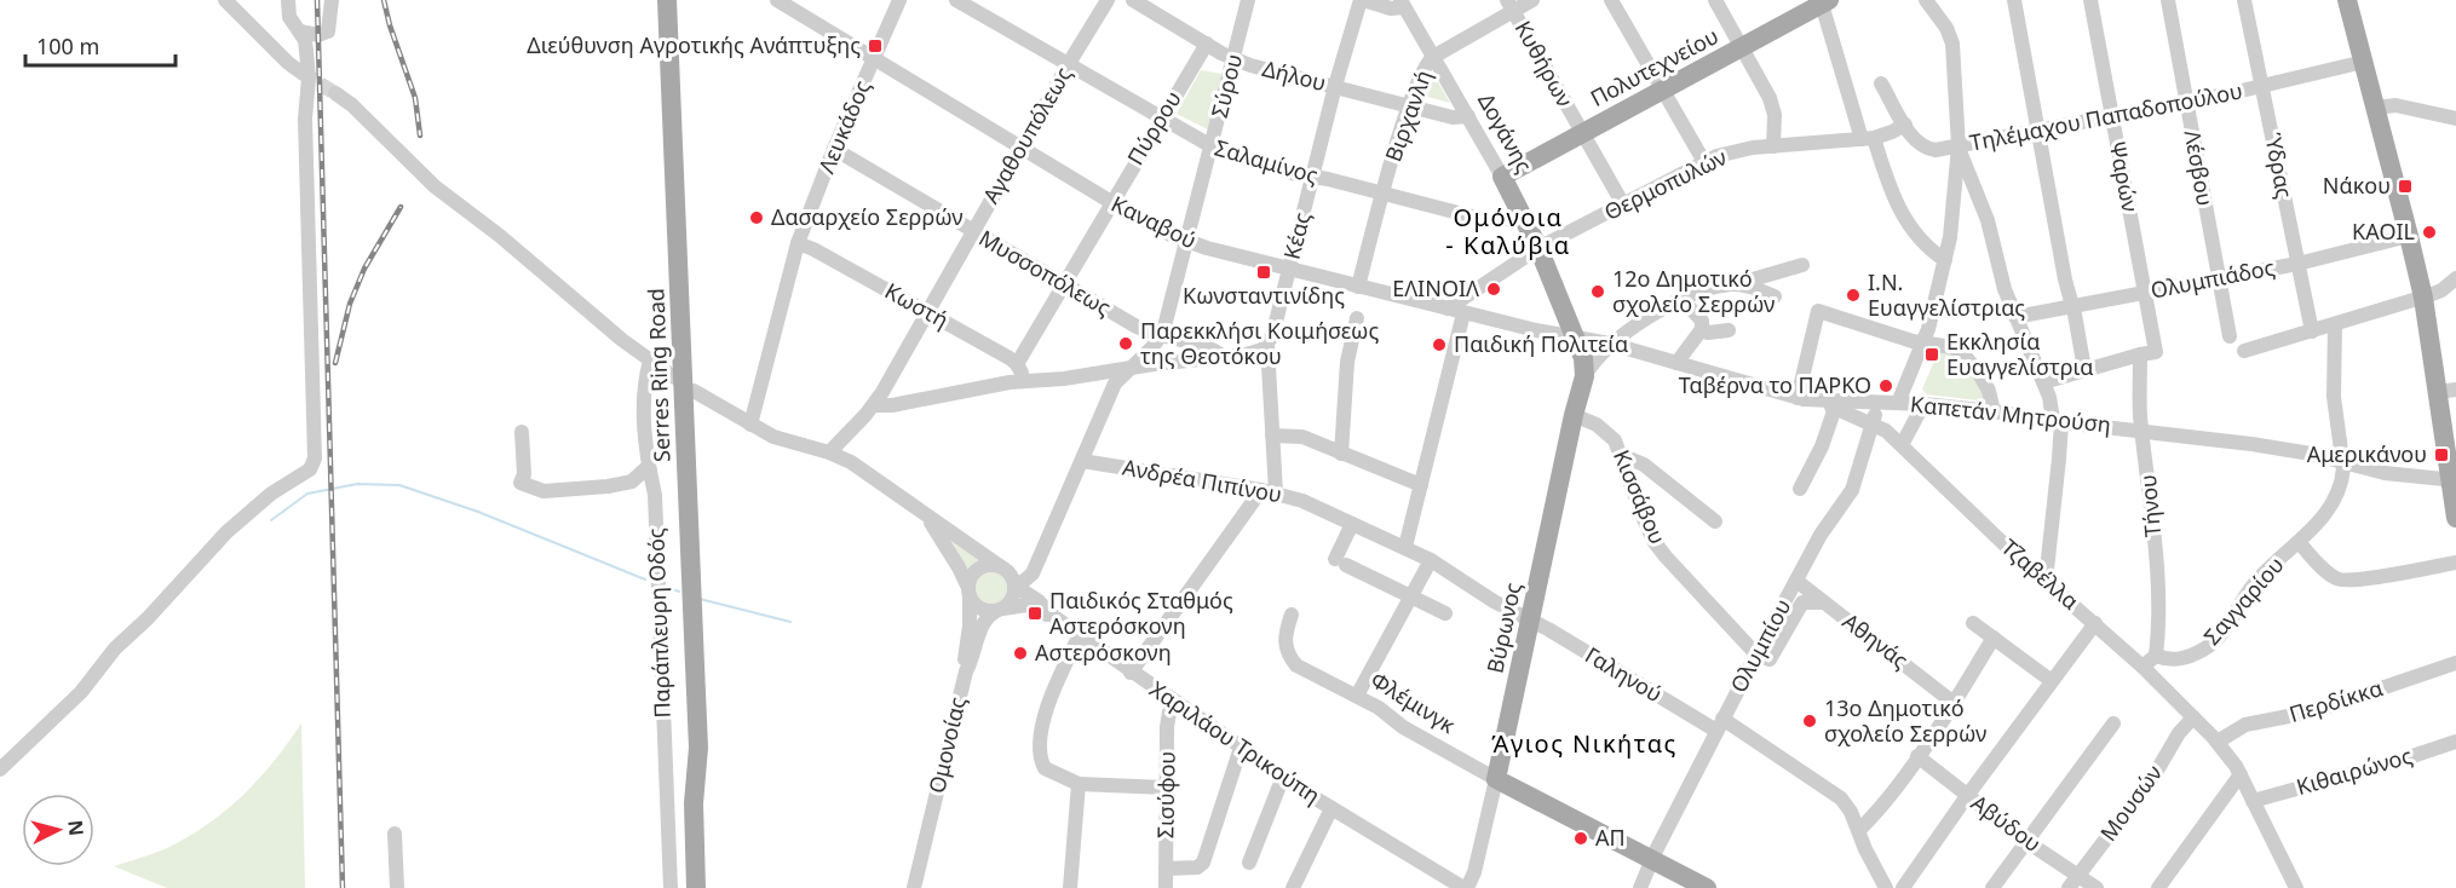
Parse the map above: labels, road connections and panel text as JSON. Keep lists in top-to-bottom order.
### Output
{
  "streets": {
    "main road": [
      "Πολυτεχνείου",
      "Δογάνης",
      "Serres Ring Road",
      "Βύρωνος",
      "Φλέμινγκ"
    ],
    "street": [
      "Κυθήρων",
      "Δήλου",
      "Σύρου",
      "Βιρχανλή",
      "Τηλέμαχου Παπαδοπούλου",
      "Λευκάδος",
      "Πύρρου",
      "Αγαθουπόλεως",
      "Σαλαμίνος",
      "Ύδρας",
      "Λέσβου",
      "Ψαρών",
      "Θερμοπυλών",
      "Καναβού",
      "Κέας",
      "Μυσσοπόλεως",
      "Ολυμπιάδος",
      "Κωστή",
      "Καπετάν Μητρούση",
      "Ανδρέα Πιπίνου",
      "Κισσάβου",
      "Τήνου",
      "Τζαβέλλα",
      "Σαγγαρίου",
      "Παράπλευρη Οδός",
      "Αθηνάς",
      "Ολυμπίου",
      "Γαληνού",
      "Περδίκκα",
      "Χαριλάου Τρικούπη",
      "Ομονοίας",
      "Κιθαιρώνος",
      "Σισύφου",
      "Μουσών",
      "Αβύδου"
    ]
  },
  "crossings": [
    ["Κυθήρων", "Πολυτεχνείου"],
    ["Κυθήρων", "Βιρχανλή"],
    ["Κυθήρων", "Θερμοπυλών"],
    ["Πολυτεχνείου", "Δογάνης"],
    ["Δήλου", "Σύρου"],
    ["Δήλου", "Βιρχανλή"],
    ["Δήλου", "Πύρρου"],
    ["Δήλου", "Δογάνης"],
    ["Δήλου", "Κέας"],
    ["Σύρου", "Σαλαμίνος"],
    ["Σύρου", "Καναβού"],
    ["Σύρου", "Μυσσοπόλεως"],
    ["Βιρχανλή", "Δογάνης"],
    ["Βιρχανλή", "Σαλαμίνος"],
    ["Βιρχανλή", "Καναβού"],
    ["Τηλέμαχου Παπαδοπούλου", "Ύδρας"],
    ["Τηλέμαχου Παπαδοπούλου", "Λέσβου"],
    ["Τηλέμαχου Παπαδοπούλου", "Ψαρών"],
    ["Τηλέμαχου Παπαδοπούλου", "Θερμοπυλών"],
    ["Λευκάδος", "Καναβού"],
    ["Λευκάδος", "Μυσσοπόλεως"],
    ["Λευκάδος", "Κωστή"],
    ["Λευκάδος", "Χαριλάου Τρικούπη"],
    ["Πύρρου", "Σαλαμίνος"],
    ["Πύρρου", "Καναβού"],
    ["Πύρρου", "Μυσσοπόλεως"],
    ["Πύρρου", "Κωστή"],
    ["Δογάνης", "Σαλαμίνος"],
    ["Δογάνης", "Θερμοπυλών"],
    ["Δογάνης", "Καναβού"],
    ["Δογάνης", "Καπετάν Μητρούση"],
    ["Δογάνης", "Βύρωνος"],
    ["Αγαθουπόλεως", "Σαλαμίνος"],
    ["Αγαθουπόλεως", "Καναβού"],
    ["Αγαθουπόλεως", "Μυσσοπόλεως"],
    ["Αγαθουπόλεως", "Κωστή"],
    ["Αγαθουπόλεως", "Χαριλάου Τρικούπη"],
    ["Σαλαμίνος", "Κέας"],
    ["Ύδρας", "Ολυμπιάδος"],
    ["Λέσβου", "Ολυμπιάδος"],
    ["Ψαρών", "Ολυμπιάδος"],
    ["Ψαρών", "Τήνου"],
    ["Θερμοπυλών", "Καναβού"],
    ["Καναβού", "Κέας"],
    ["Καναβού", "Καπετάν Μητρούση"],
    ["Καπετάν Μητρούση", "Τήνου"],
    ["Καπετάν Μητρούση", "Τζαβέλλα"],
    ["Καπετάν Μητρούση", "Σαγγαρίου"],
    ["Καπετάν Μητρούση", "Ολυμπίου"],
    ["Ανδρέα Πιπίνου", "Γαληνού"],
    ["Κισσάβου", "Βύρωνος"],
    ["Κισσάβου", "Ολυμπίου"],
    ["Τήνου", "Σαγγαρίου"],
    ["Τζαβέλλα", "Ολυμπίου"],
    ["Τζαβέλλα", "Περδίκκα"],
    ["Τζαβέλλα", "Κιθαιρώνος"],
    ["Τζαβέλλα", "Μουσών"],
    ["Βύρωνος", "Γαληνού"],
    ["Βύρωνος", "Φλέμινγκ"],
    ["Βύρωνος", "Χαριλάου Τρικούπη"],
    ["Αθηνάς", "Ολυμπίου"],
    ["Ολυμπίου", "Γαληνού"],
    ["Ολυμπίου", "Φλέμινγκ"],
    ["Χαριλάου Τρικούπη", "Ομονοίας"],
    ["Χαριλάου Τρικούπη", "Σισύφου"],
    ["Μουσών", "Αβύδου"]
  ],
  "districts": ["Ομόνοια - Καλύβια", "Άγιος Νικήτας"],
  "places": {
    "transit": [
      "Διεύθυνση Αγροτικής Ανάπτυξης",
      "Νάκου",
      "Κωνσταντινίδης",
      "Εκκλησία Ευαγγελίστρια",
      "Αμερικάνου",
      "Παιδικός Σταθμός Αστερόσκονη"
    ],
    "other": [
      "Δασαρχείο Σερρών",
      "KAOIL",
      "ΕΛΙΝΟΙΛ",
      "12ο Δημοτικό σχολείο Σερρών",
      "Ι.Ν. Ευαγγελίστριας",
      "Παρεκκλήσι Κοιμήσεως της Θεοτόκου",
      "Παιδική Πολιτεία",
      "Ταβέρνα το ΠΑΡΚΟ",
      "Αστερόσκονη",
      "13ο Δημοτικό σχολείο Σερρών",
      "ΑΠ"
    ]
  },
  "scale_bar": "100 m",
  "north": "right"
}
